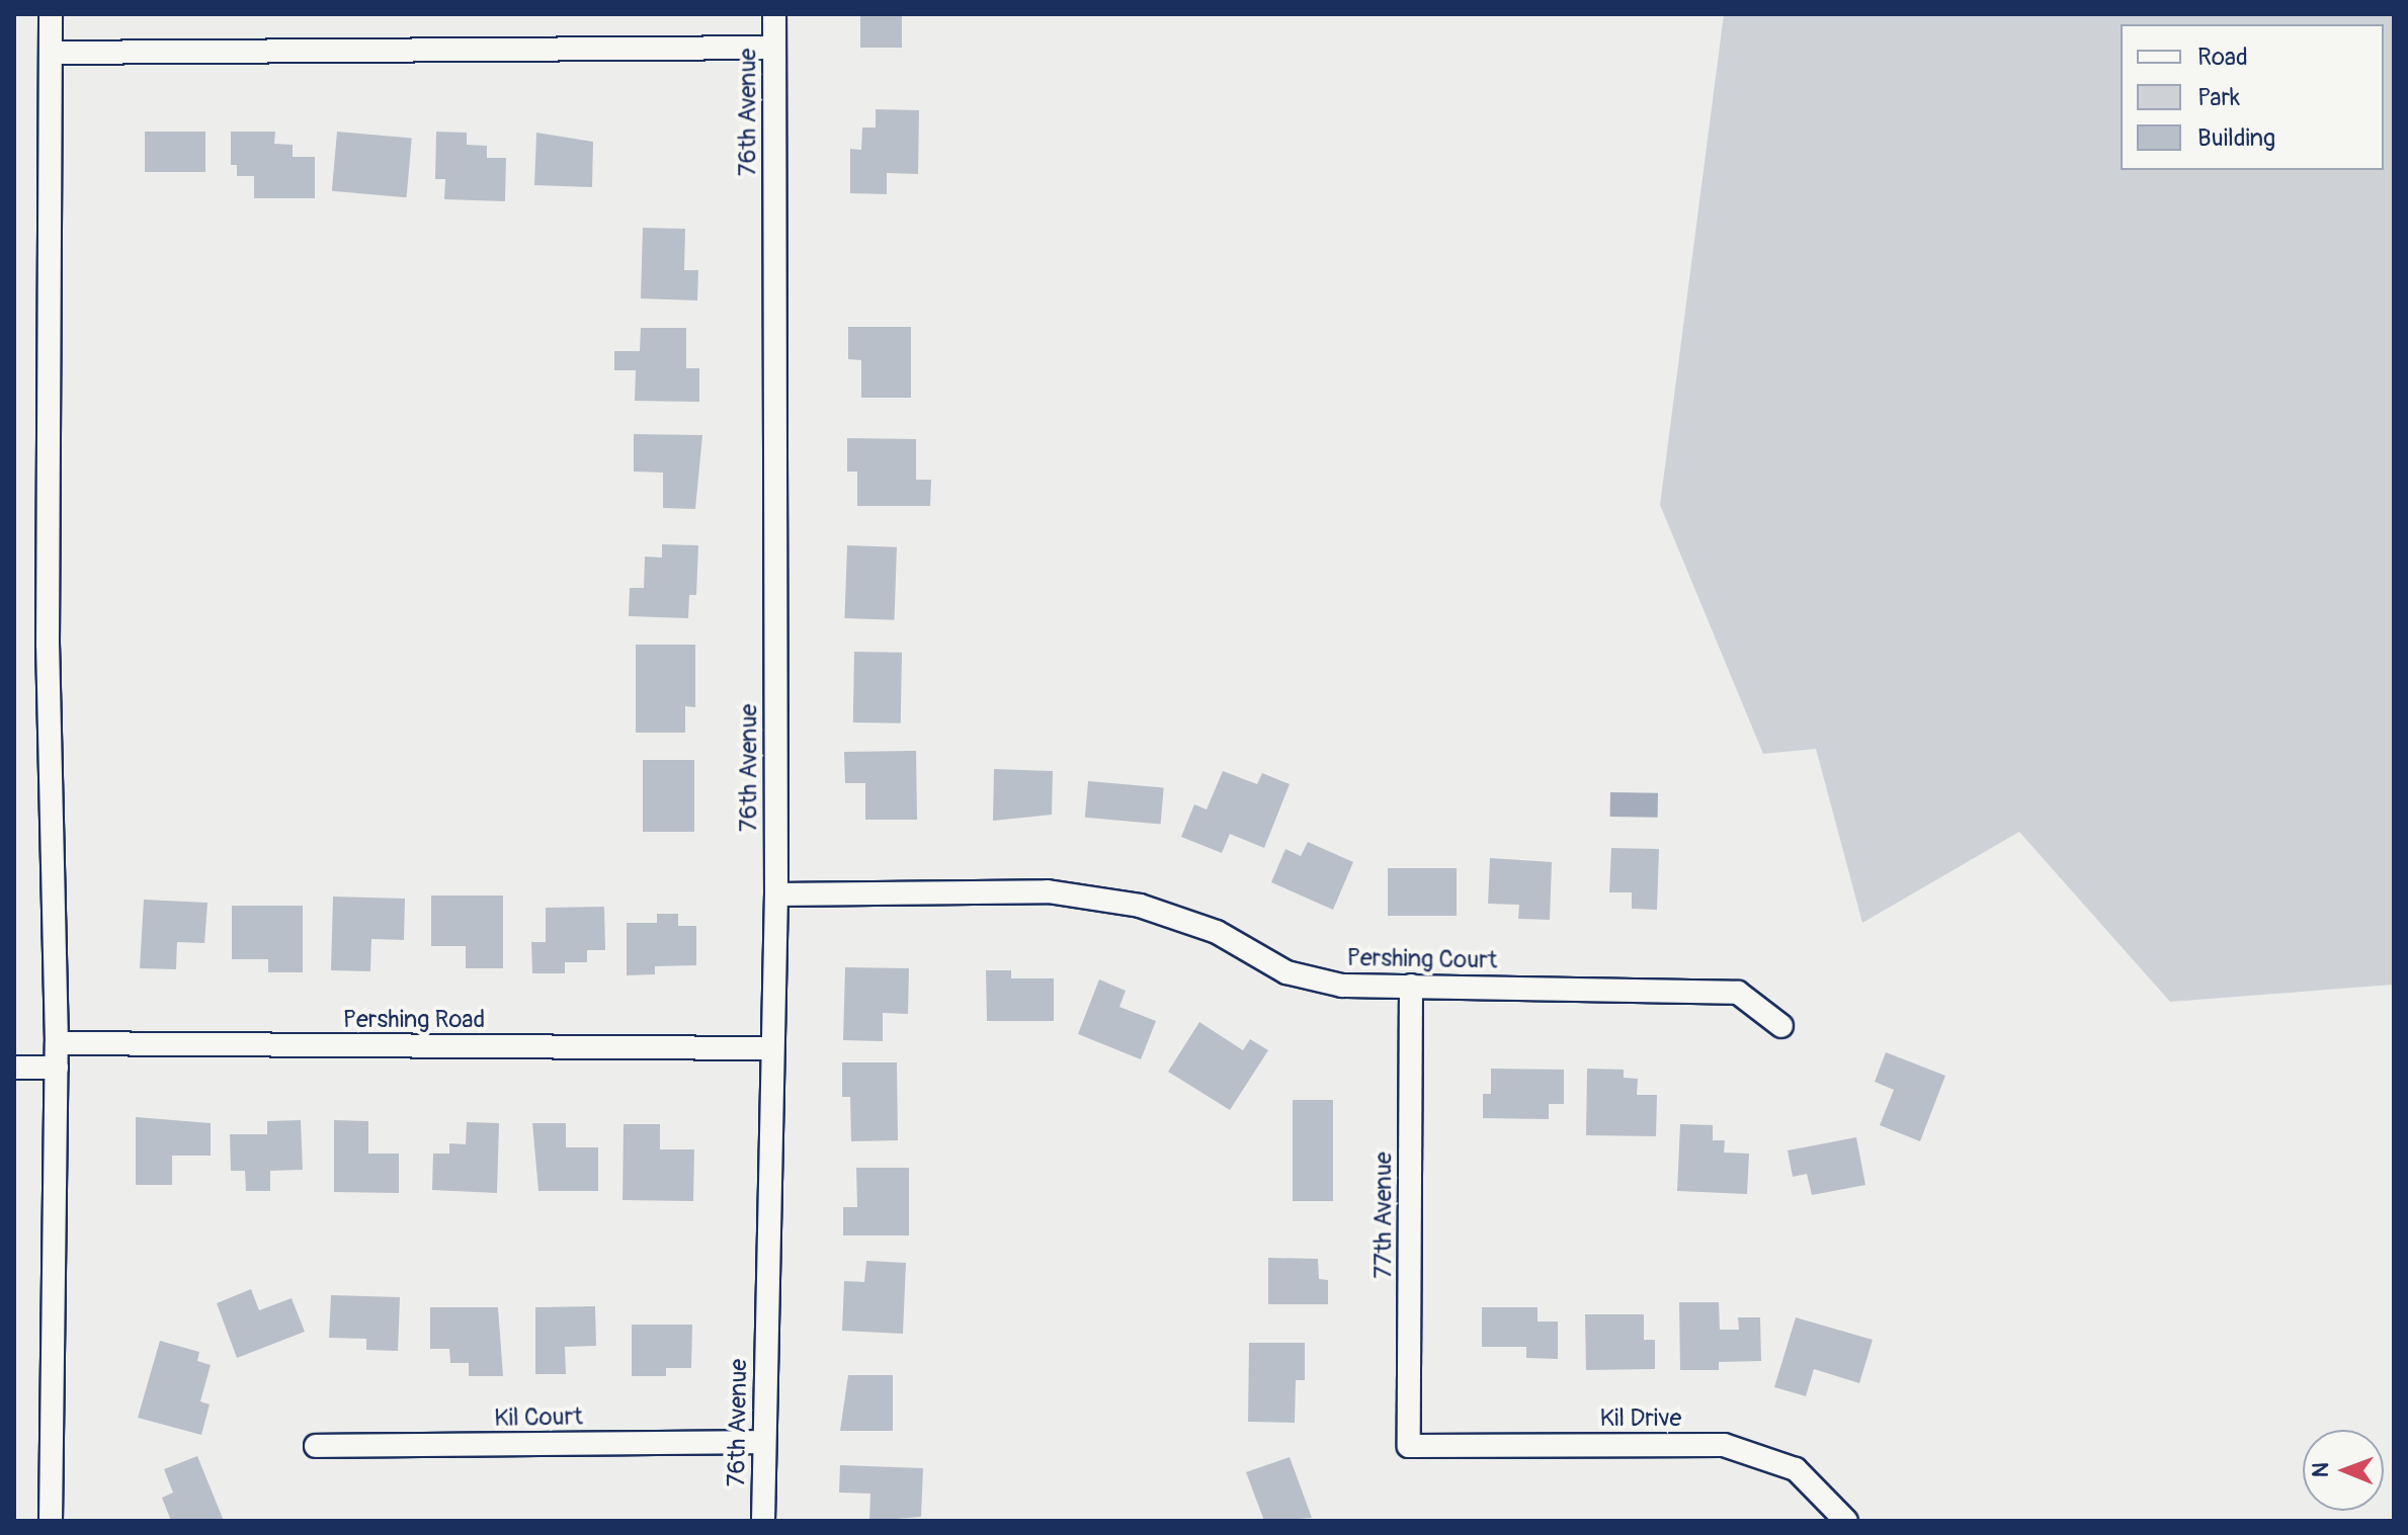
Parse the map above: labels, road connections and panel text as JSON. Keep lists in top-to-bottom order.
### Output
{
  "streets": {
    "street": [
      "76th Avenue",
      "Pershing Court",
      "Pershing Road",
      "77th Avenue",
      "Kil Court",
      "Kil Drive"
    ]
  },
  "crossings": [
    ["76th Avenue", "Pershing Court"],
    ["76th Avenue", "Pershing Road"],
    ["76th Avenue", "Kil Court"],
    ["Pershing Court", "77th Avenue"],
    ["77th Avenue", "Kil Drive"]
  ],
  "legend": ["Road", "Park", "Building"],
  "north": "left"
}
